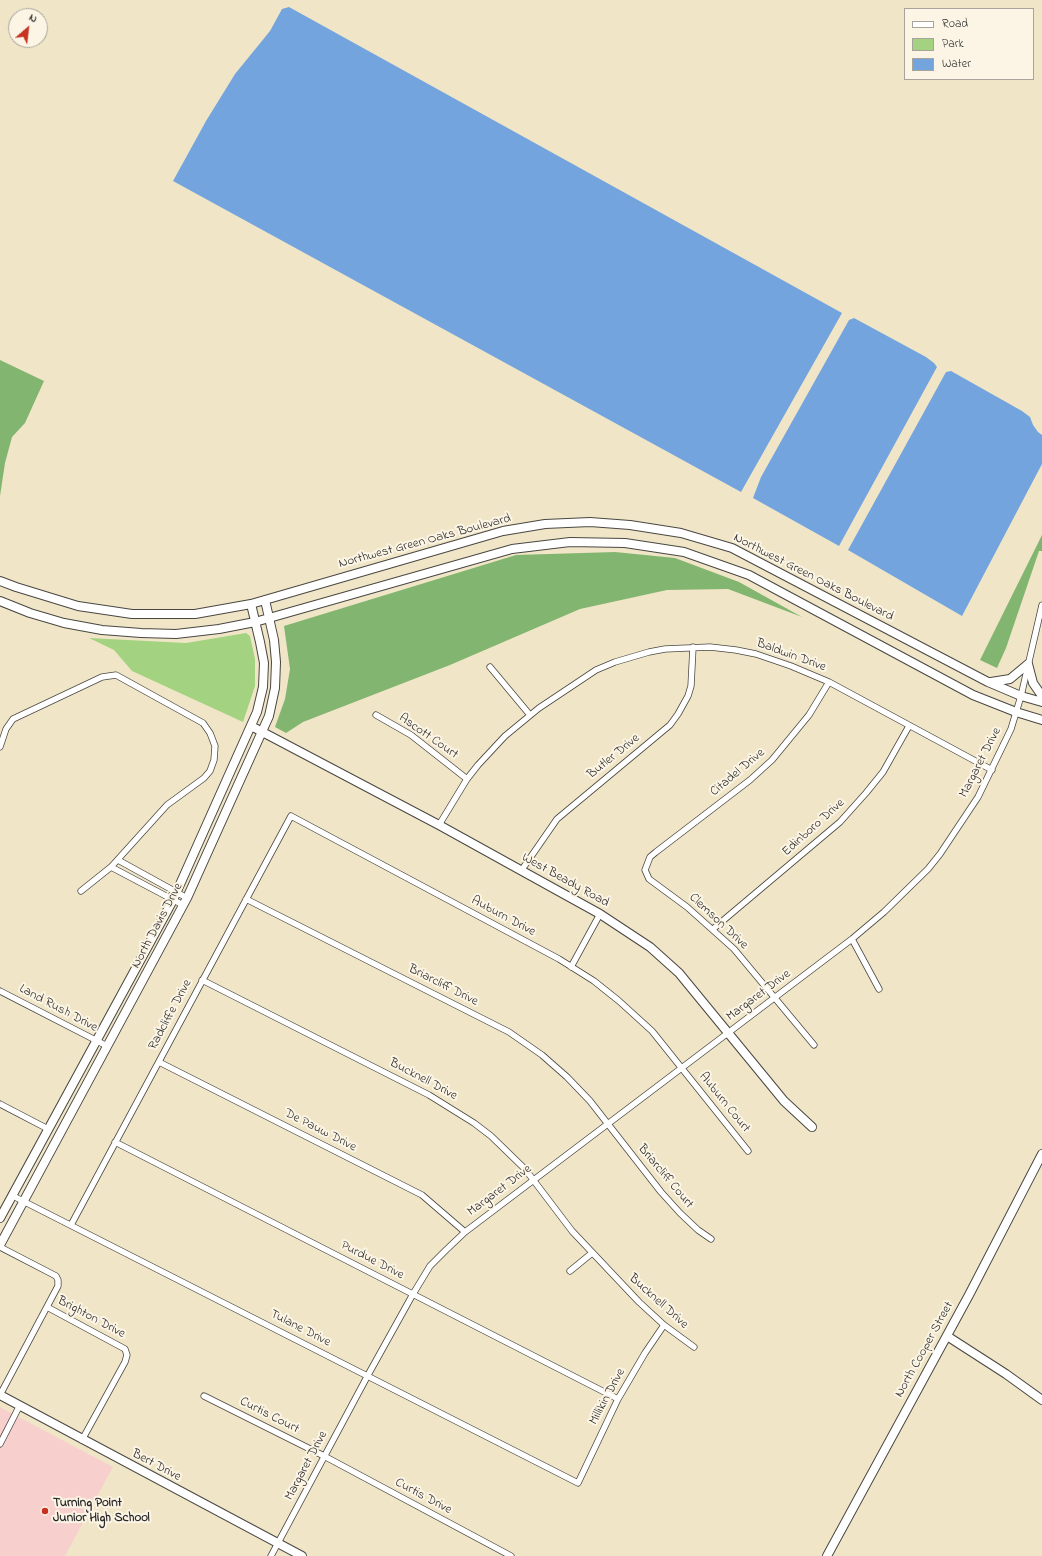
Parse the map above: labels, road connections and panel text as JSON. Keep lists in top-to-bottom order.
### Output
{
  "streets": {
    "main road": [
      "Northwest Green Oaks Boulevard",
      "West Beady Road",
      "North Davis Drive",
      "North Cooper Street",
      "Bert Drive"
    ],
    "street": [
      "Baldwin Drive",
      "Ascott Court",
      "Butler Drive",
      "Margaret Drive",
      "Citadel Drive",
      "Edinboro Drive",
      "Auburn Drive",
      "Clemson Drive",
      "Briarcliff Drive",
      "Land Rush Drive",
      "Radcliffe Drive",
      "Bucknell Drive",
      "Auburn Court",
      "De Pauw Drive",
      "Briarcliff Court",
      "Purdue Drive",
      "Brighton Drive",
      "Tulane Drive",
      "Millikin Drive",
      "Curtis Court",
      "Curtis Drive"
    ]
  },
  "crossings": [
    ["Northwest Green Oaks Boulevard", "Margaret Drive"],
    ["Northwest Green Oaks Boulevard", "North Davis Drive"],
    ["Baldwin Drive", "Ascott Court"],
    ["Baldwin Drive", "Butler Drive"],
    ["Baldwin Drive", "Margaret Drive"],
    ["Baldwin Drive", "Citadel Drive"],
    ["Baldwin Drive", "Edinboro Drive"],
    ["Baldwin Drive", "West Beady Road"],
    ["Butler Drive", "West Beady Road"],
    ["Margaret Drive", "West Beady Road"],
    ["Margaret Drive", "Auburn Drive"],
    ["Margaret Drive", "Clemson Drive"],
    ["Margaret Drive", "Briarcliff Drive"],
    ["Margaret Drive", "Bucknell Drive"],
    ["Margaret Drive", "Auburn Court"],
    ["Margaret Drive", "De Pauw Drive"],
    ["Margaret Drive", "Briarcliff Court"],
    ["Margaret Drive", "Purdue Drive"],
    ["Margaret Drive", "Tulane Drive"],
    ["Margaret Drive", "Curtis Court"],
    ["Margaret Drive", "Bert Drive"],
    ["Margaret Drive", "Curtis Drive"],
    ["Citadel Drive", "Clemson Drive"],
    ["Edinboro Drive", "Clemson Drive"],
    ["West Beady Road", "North Davis Drive"],
    ["Auburn Drive", "Radcliffe Drive"],
    ["Auburn Drive", "Auburn Court"],
    ["North Davis Drive", "Land Rush Drive"],
    ["North Davis Drive", "Tulane Drive"],
    ["Briarcliff Drive", "Radcliffe Drive"],
    ["Briarcliff Drive", "Briarcliff Court"],
    ["Radcliffe Drive", "Bucknell Drive"],
    ["Radcliffe Drive", "De Pauw Drive"],
    ["Radcliffe Drive", "Purdue Drive"],
    ["Radcliffe Drive", "Tulane Drive"],
    ["Bucknell Drive", "Millikin Drive"],
    ["Purdue Drive", "Millikin Drive"],
    ["Brighton Drive", "Bert Drive"],
    ["Tulane Drive", "Millikin Drive"],
    ["Curtis Court", "Curtis Drive"]
  ],
  "places": ["Turning Point Junior High School"],
  "legend": ["Road", "Park", "Water"],
  "north": "top right"
}
